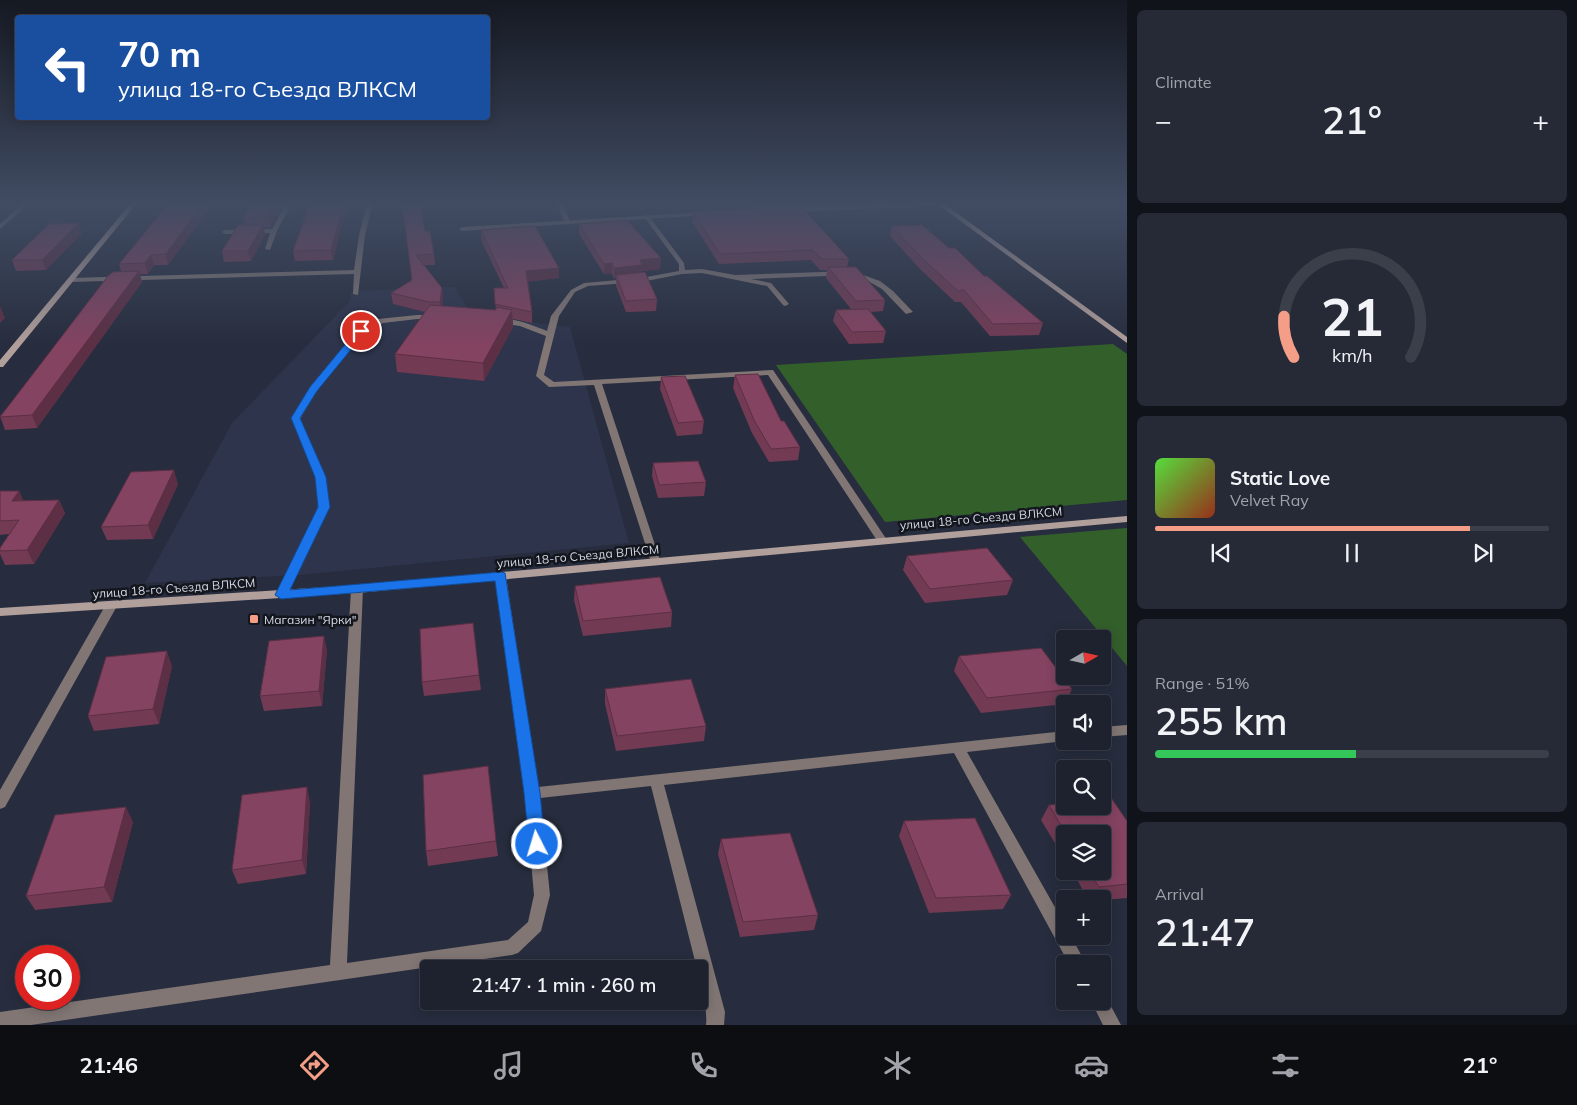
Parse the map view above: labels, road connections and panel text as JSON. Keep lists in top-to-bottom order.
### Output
{
  "streets": {
    "street": ["улица 18-го Съезда ВЛКСМ"]
  },
  "places": {
    "transit": ["Магазин \"Ярки\""]
  },
  "north": "right",
  "page": {
    "tile": [
      "Climate",
      ["Range · 51%", "255 km"],
      ["Arrival", "21:47"]
    ],
    "turn": ["70 m", "улица 18-го Съезда ВЛКСМ"],
    "heat": ["−", "21°", "+"],
    "song": ["Static Love", "Velvet Ray"],
    "map_buttons": ["+", "−"],
    "limit": "30",
    "trip": "21:47 · 1 min · 260 m",
    "tabs": ["21:46", "21°"],
    "gauge": ["21", "km/h"]
  }
}
